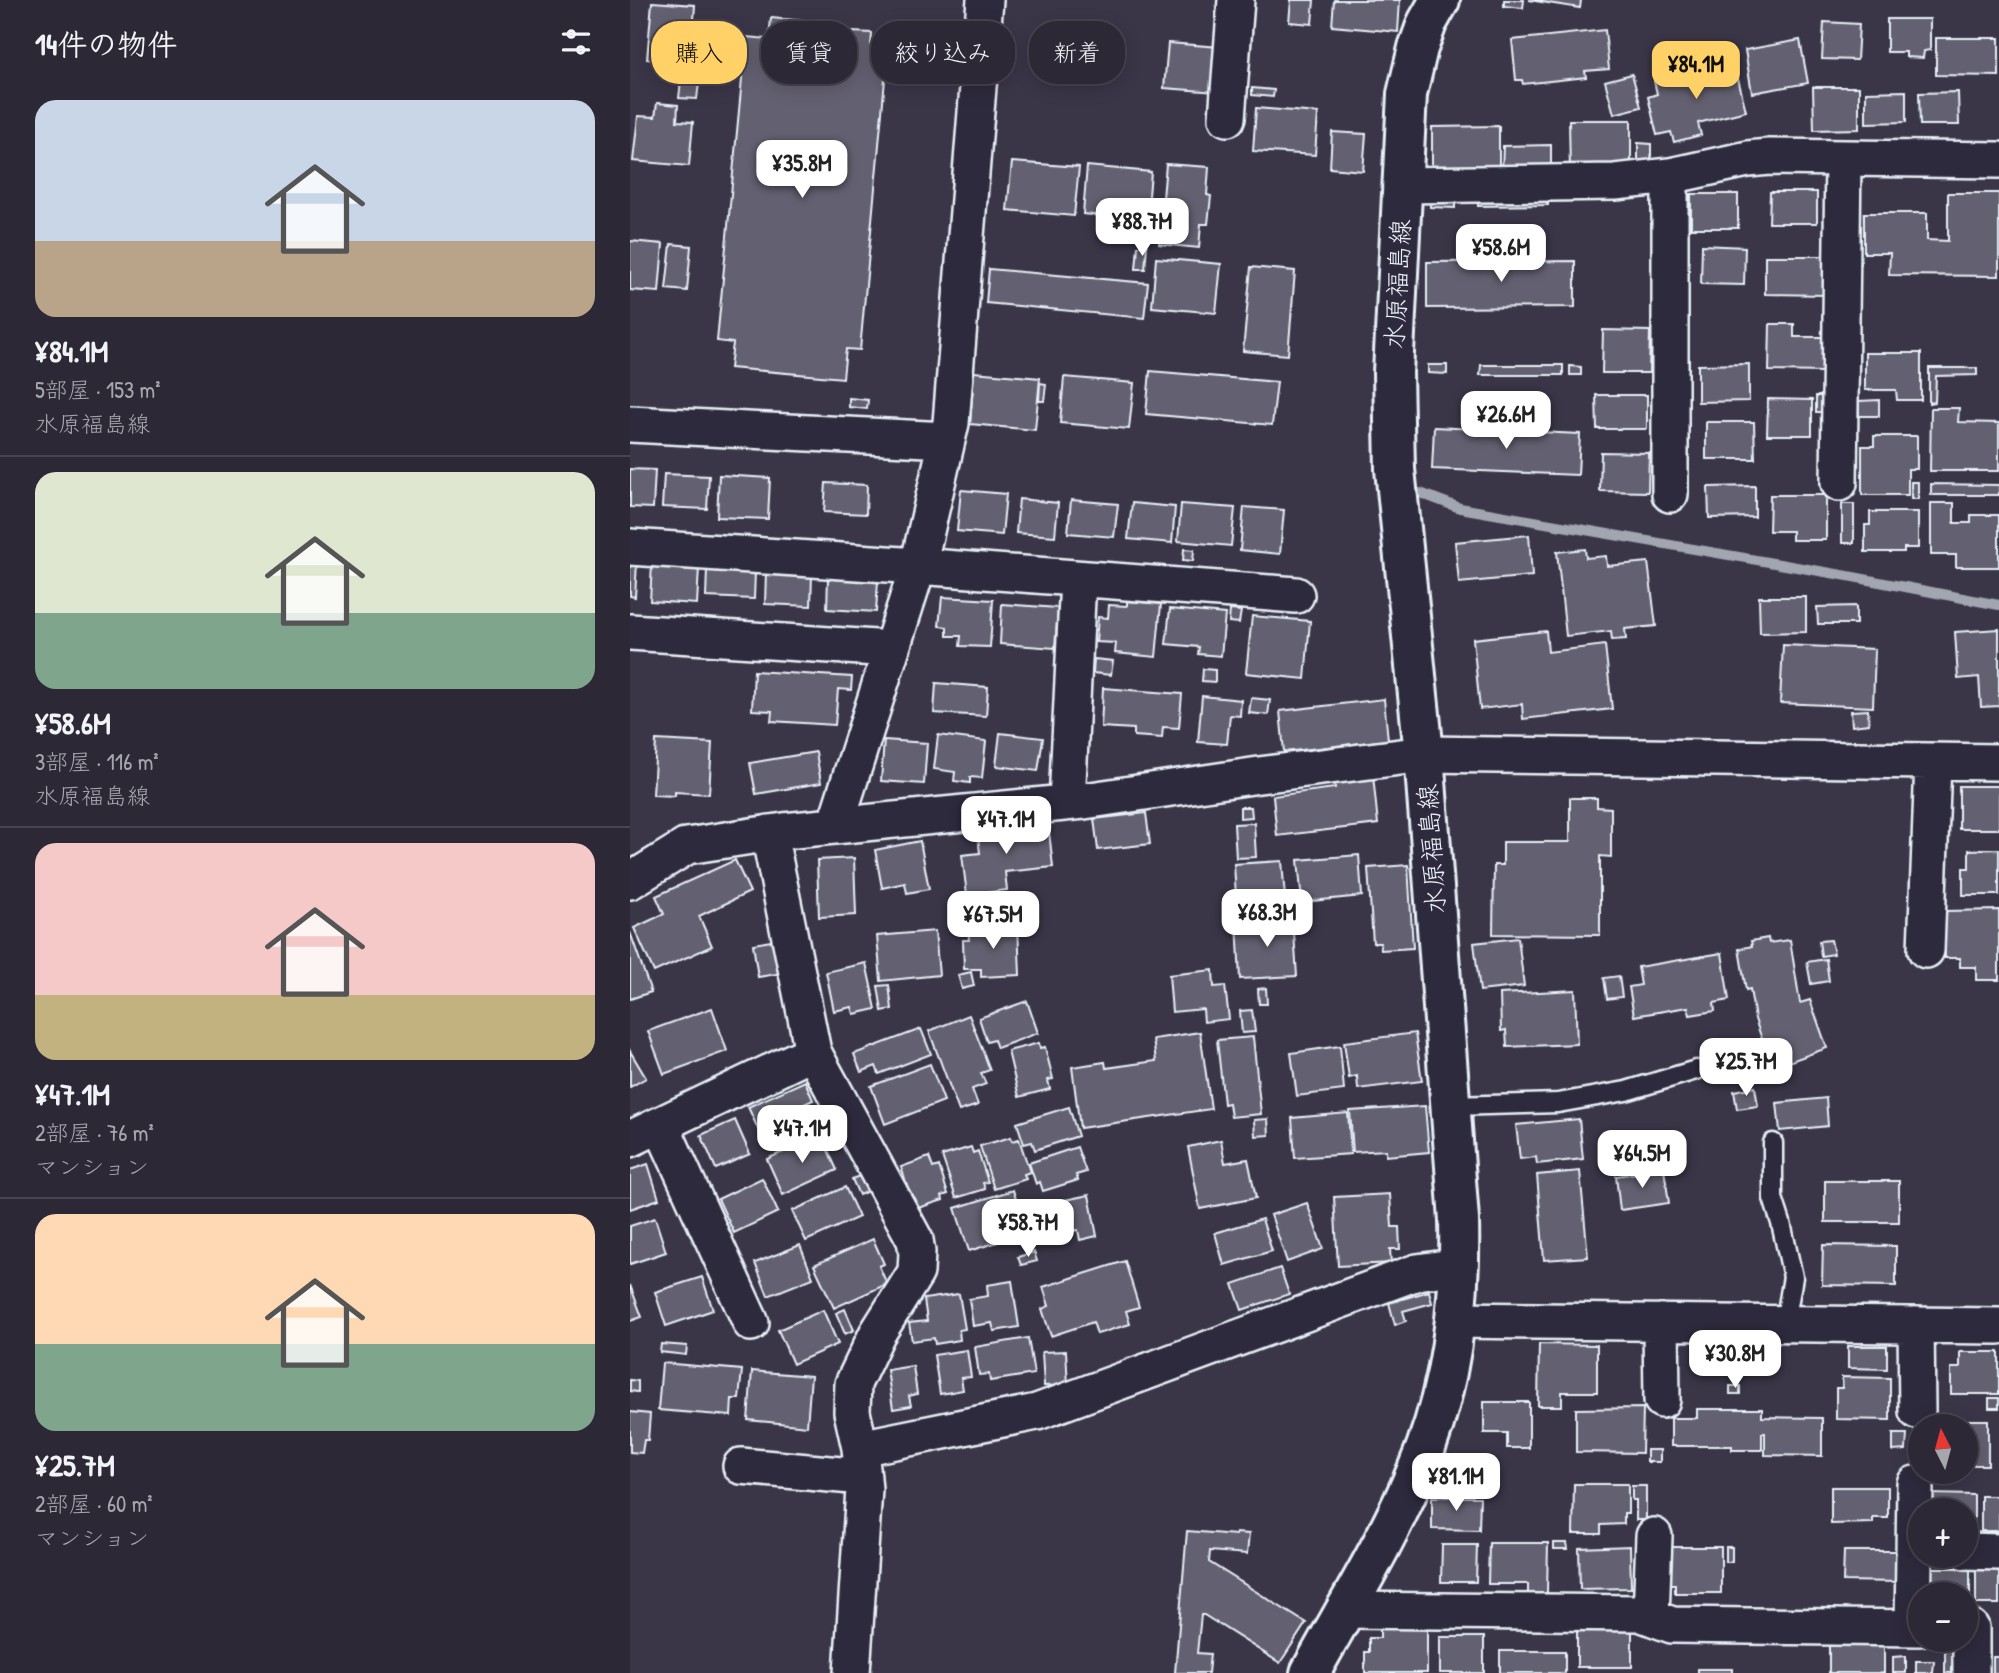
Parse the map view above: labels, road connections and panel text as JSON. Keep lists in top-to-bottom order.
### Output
{
  "streets": {
    "main road": ["水原福島線"]
  },
  "north": "top",
  "page": {
    "heading": "14件の物件",
    "chip": [
      "購入",
      "賃貸",
      "絞り込み",
      "新着"
    ],
    "price": [
      "¥84.1M",
      "¥35.8M",
      "¥88.7M",
      "¥58.6M",
      "¥26.6M",
      "¥47.1M",
      "¥68.3M",
      "¥67.5M",
      "¥25.7M",
      "¥47.1M",
      "¥64.5M",
      "¥58.7M",
      "¥30.8M",
      "¥81.1M"
    ],
    "list": [
      {
        "name": "¥84.1M",
        "note": "5部屋 · 153 m² · 水原福島線"
      },
      {
        "name": "¥58.6M",
        "note": "3部屋 · 116 m² · 水原福島線"
      },
      {
        "name": "¥47.1M",
        "note": "2部屋 · 76 m² · マンション"
      },
      {
        "name": "¥25.7M",
        "note": "2部屋 · 60 m² · マンション"
      }
    ],
    "map_buttons": ["+", "−"]
  }
}
